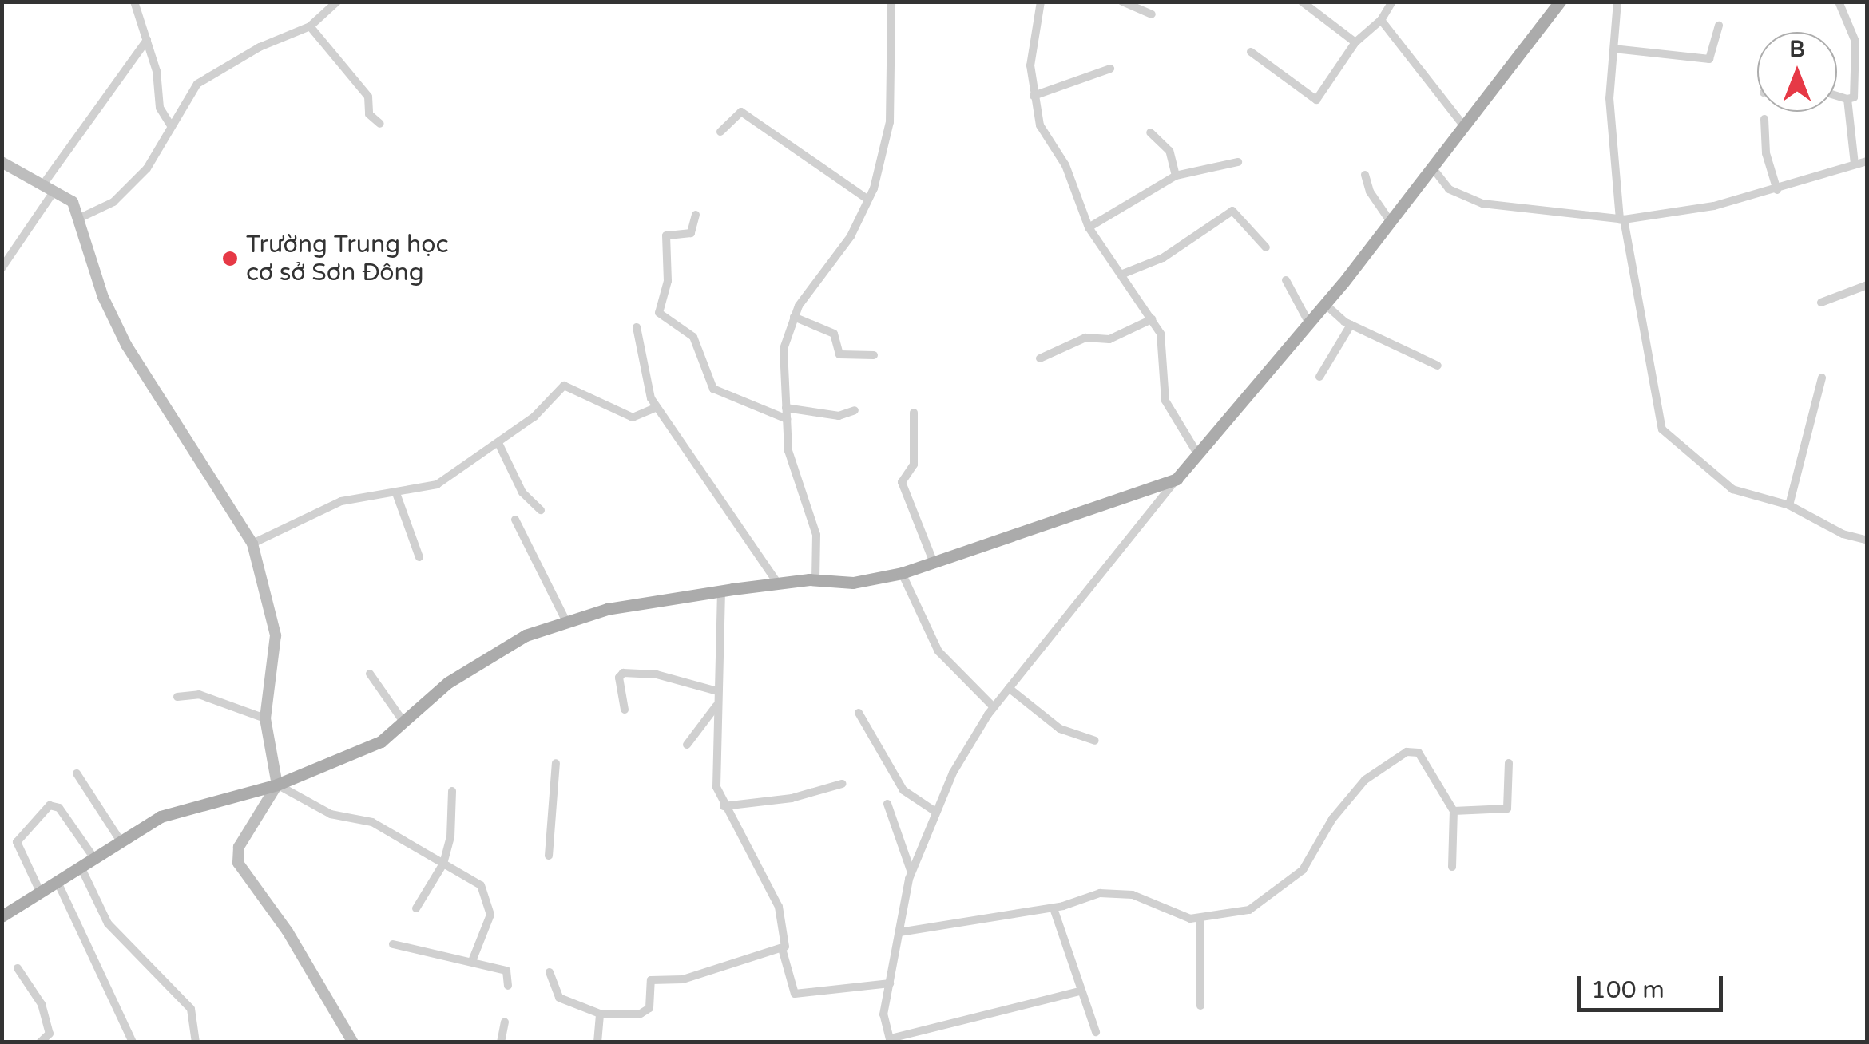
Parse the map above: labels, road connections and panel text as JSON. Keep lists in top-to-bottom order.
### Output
{
  "places": ["Trường Trung học cơ sở Sơn Đông"],
  "scale_bar": "100 m",
  "north": "top"
}
